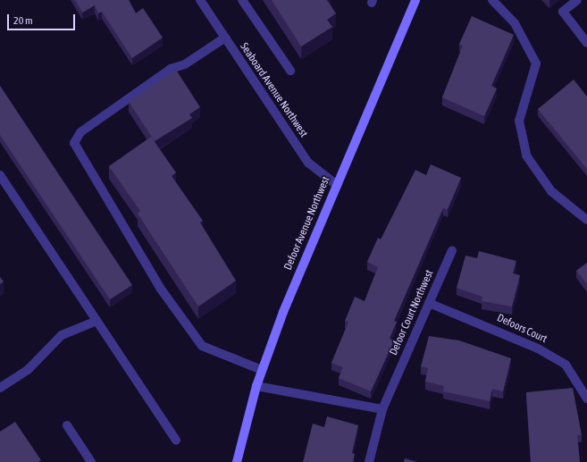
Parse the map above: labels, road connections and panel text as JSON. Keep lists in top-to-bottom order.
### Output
{
  "streets": {
    "street": [
      "Seaboard Avenue Northwest",
      "Defoor Avenue Northwest",
      "Defoor Court Northwest",
      "Defoors Court"
    ]
  },
  "crossings": [
    ["Seaboard Avenue Northwest", "Defoor Avenue Northwest"],
    ["Defoor Court Northwest", "Defoors Court"]
  ],
  "scale_bar": "20 m"
}
